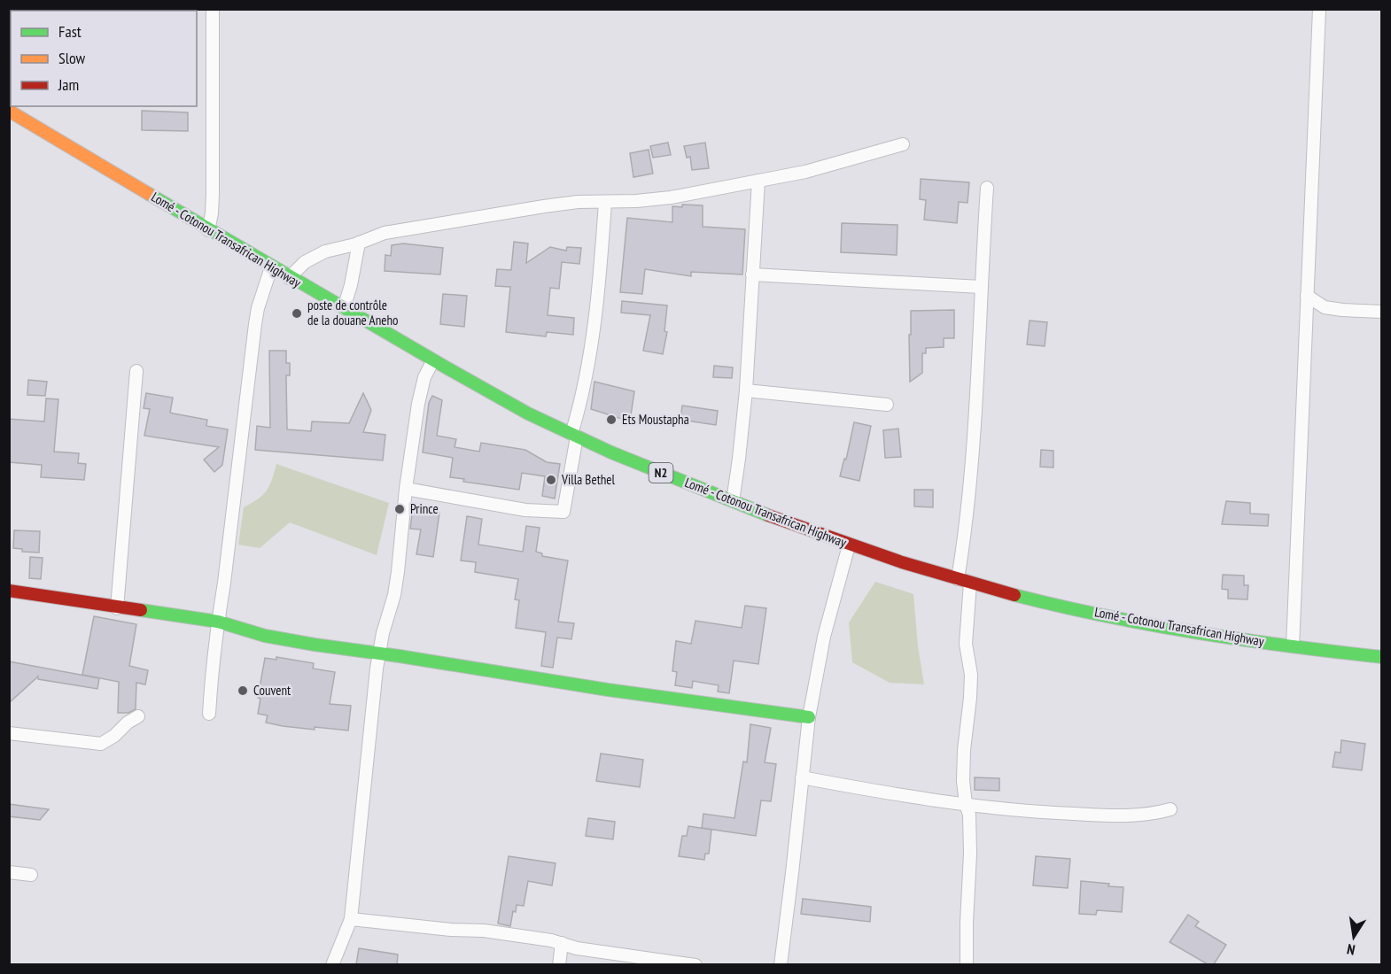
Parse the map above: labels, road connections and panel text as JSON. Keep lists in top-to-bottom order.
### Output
{
  "streets": {
    "main road": ["Lomé - Cotonou Transafrican Highway", "N2"]
  },
  "places": [
    "poste de contrôle de la douane Aneho",
    "Ets Moustapha",
    "Villa Bethel",
    "Prince",
    "Couvent"
  ],
  "legend": ["Fast", "Slow", "Jam"],
  "north": "bottom"
}
